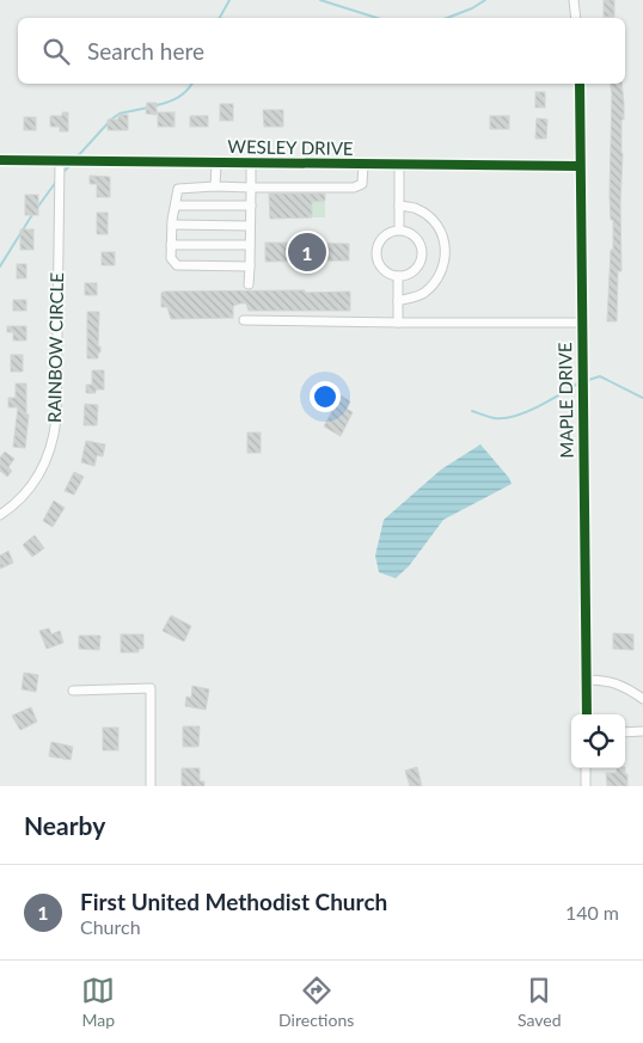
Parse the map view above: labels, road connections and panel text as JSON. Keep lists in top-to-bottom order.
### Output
{
  "streets": {
    "street": ["WESLEY DRIVE", "RAINBOW CIRCLE", "MAPLE DRIVE"]
  },
  "crossings": [
    ["WESLEY DRIVE", "RAINBOW CIRCLE"],
    ["WESLEY DRIVE", "MAPLE DRIVE"]
  ],
  "page": {
    "search": "Search here",
    "pins": "1",
    "heading": "Nearby",
    "list": [
      {
        "mark": "1",
        "name": "First United Methodist Church",
        "note": "Church",
        "value": "140 m"
      }
    ],
    "nav": ["Map", "Directions", "Saved"]
  }
}
